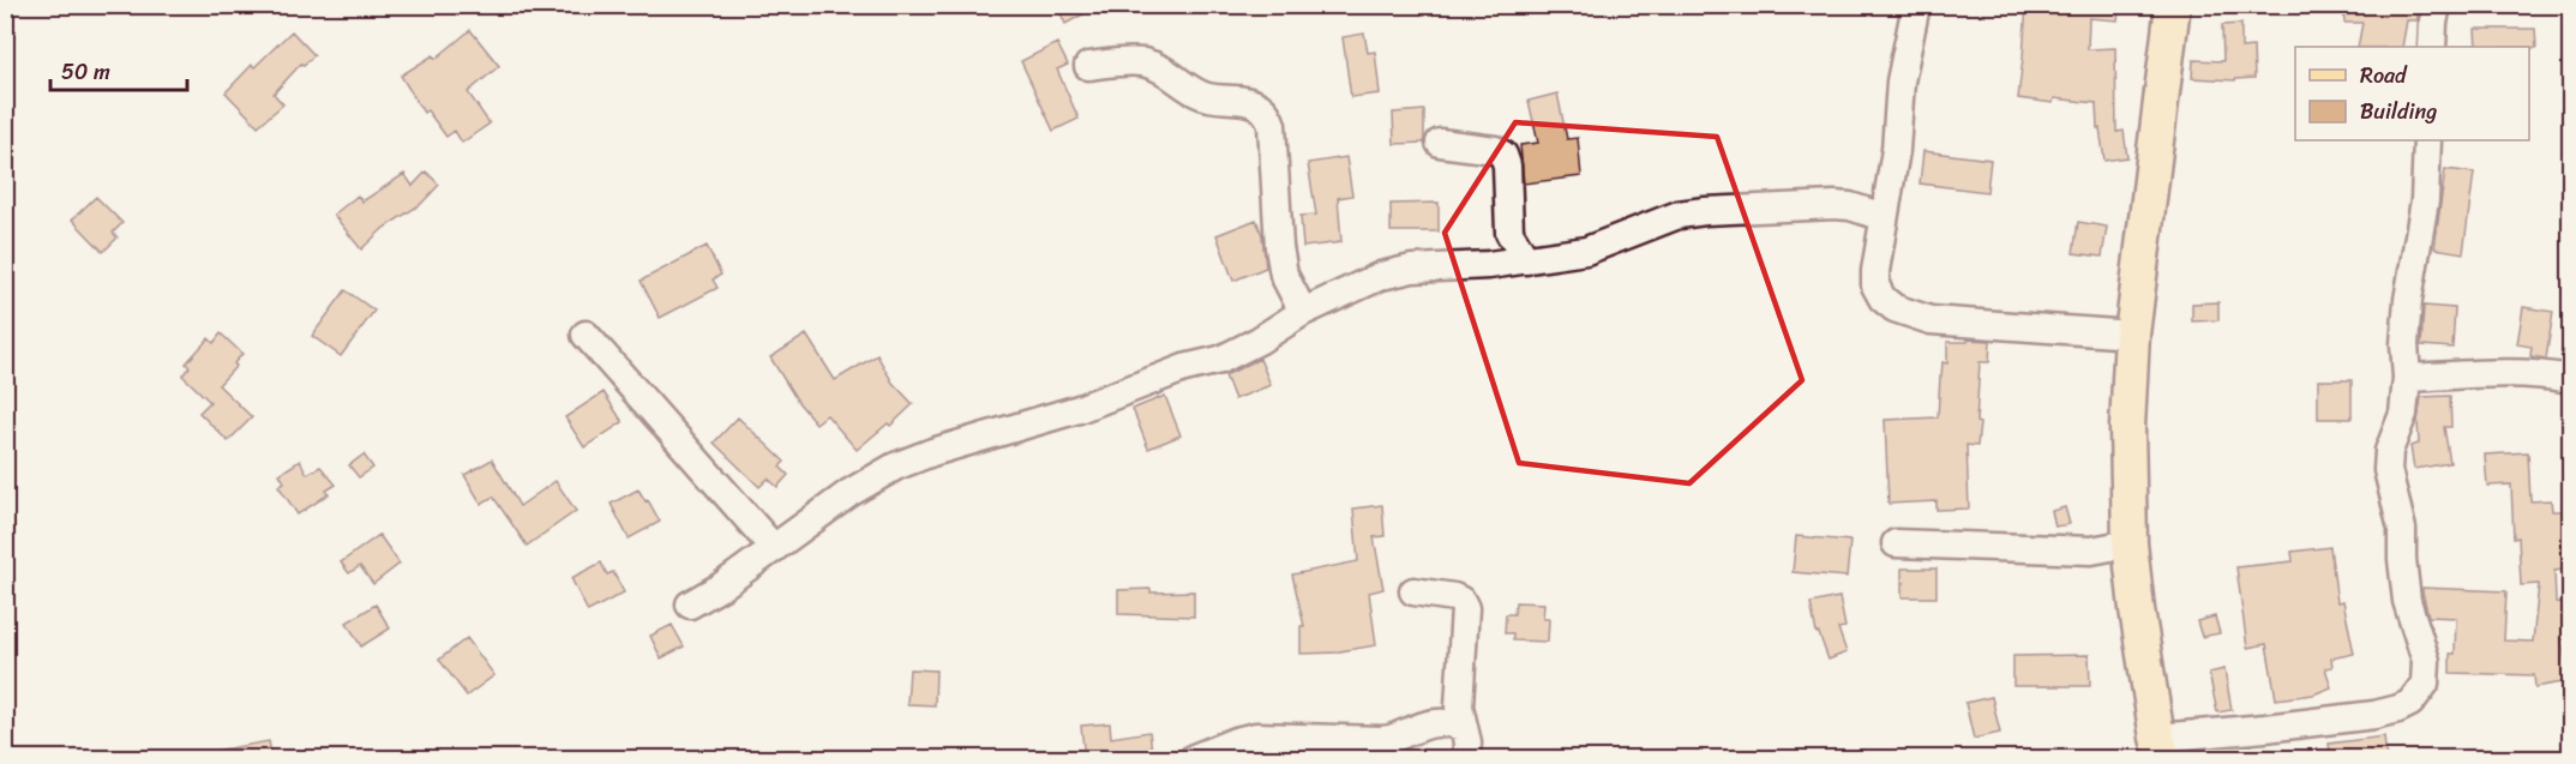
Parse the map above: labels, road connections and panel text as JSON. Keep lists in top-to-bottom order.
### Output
{
  "legend": ["Road", "Building"],
  "scale_bar": "50 m"
}
